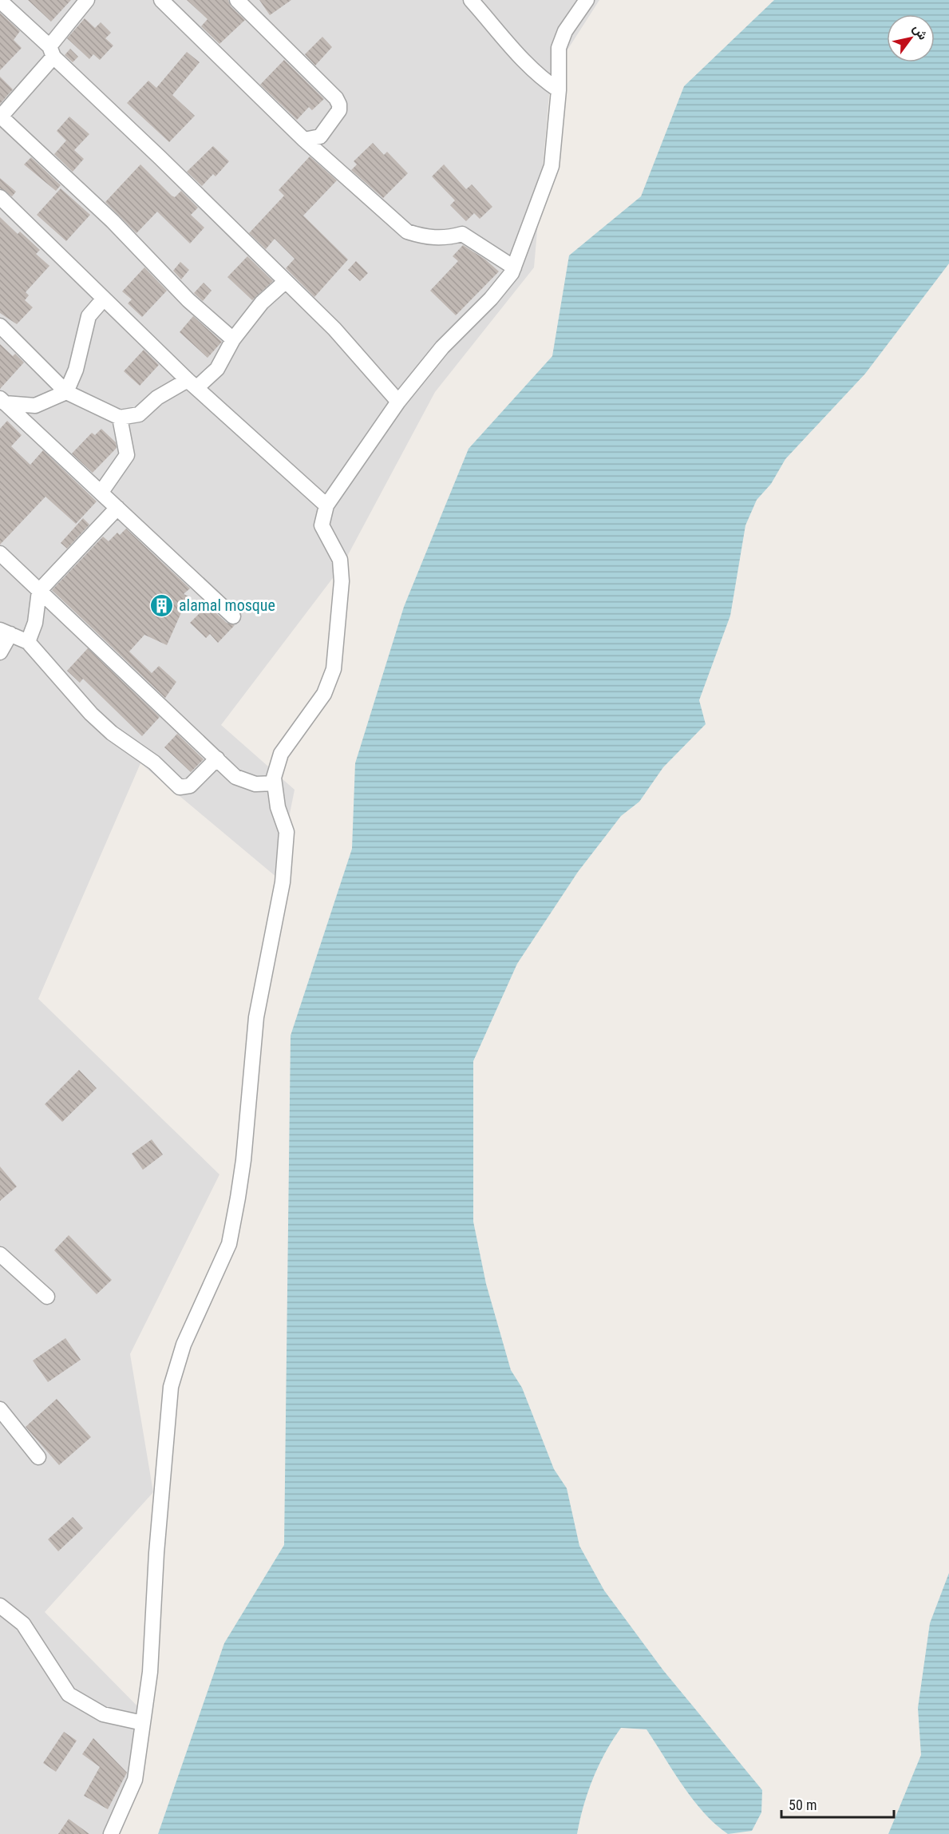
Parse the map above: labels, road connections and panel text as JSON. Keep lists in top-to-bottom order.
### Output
{
  "places": {
    "building": ["alamal mosque"]
  },
  "scale_bar": "50 m",
  "north": "top right"
}
